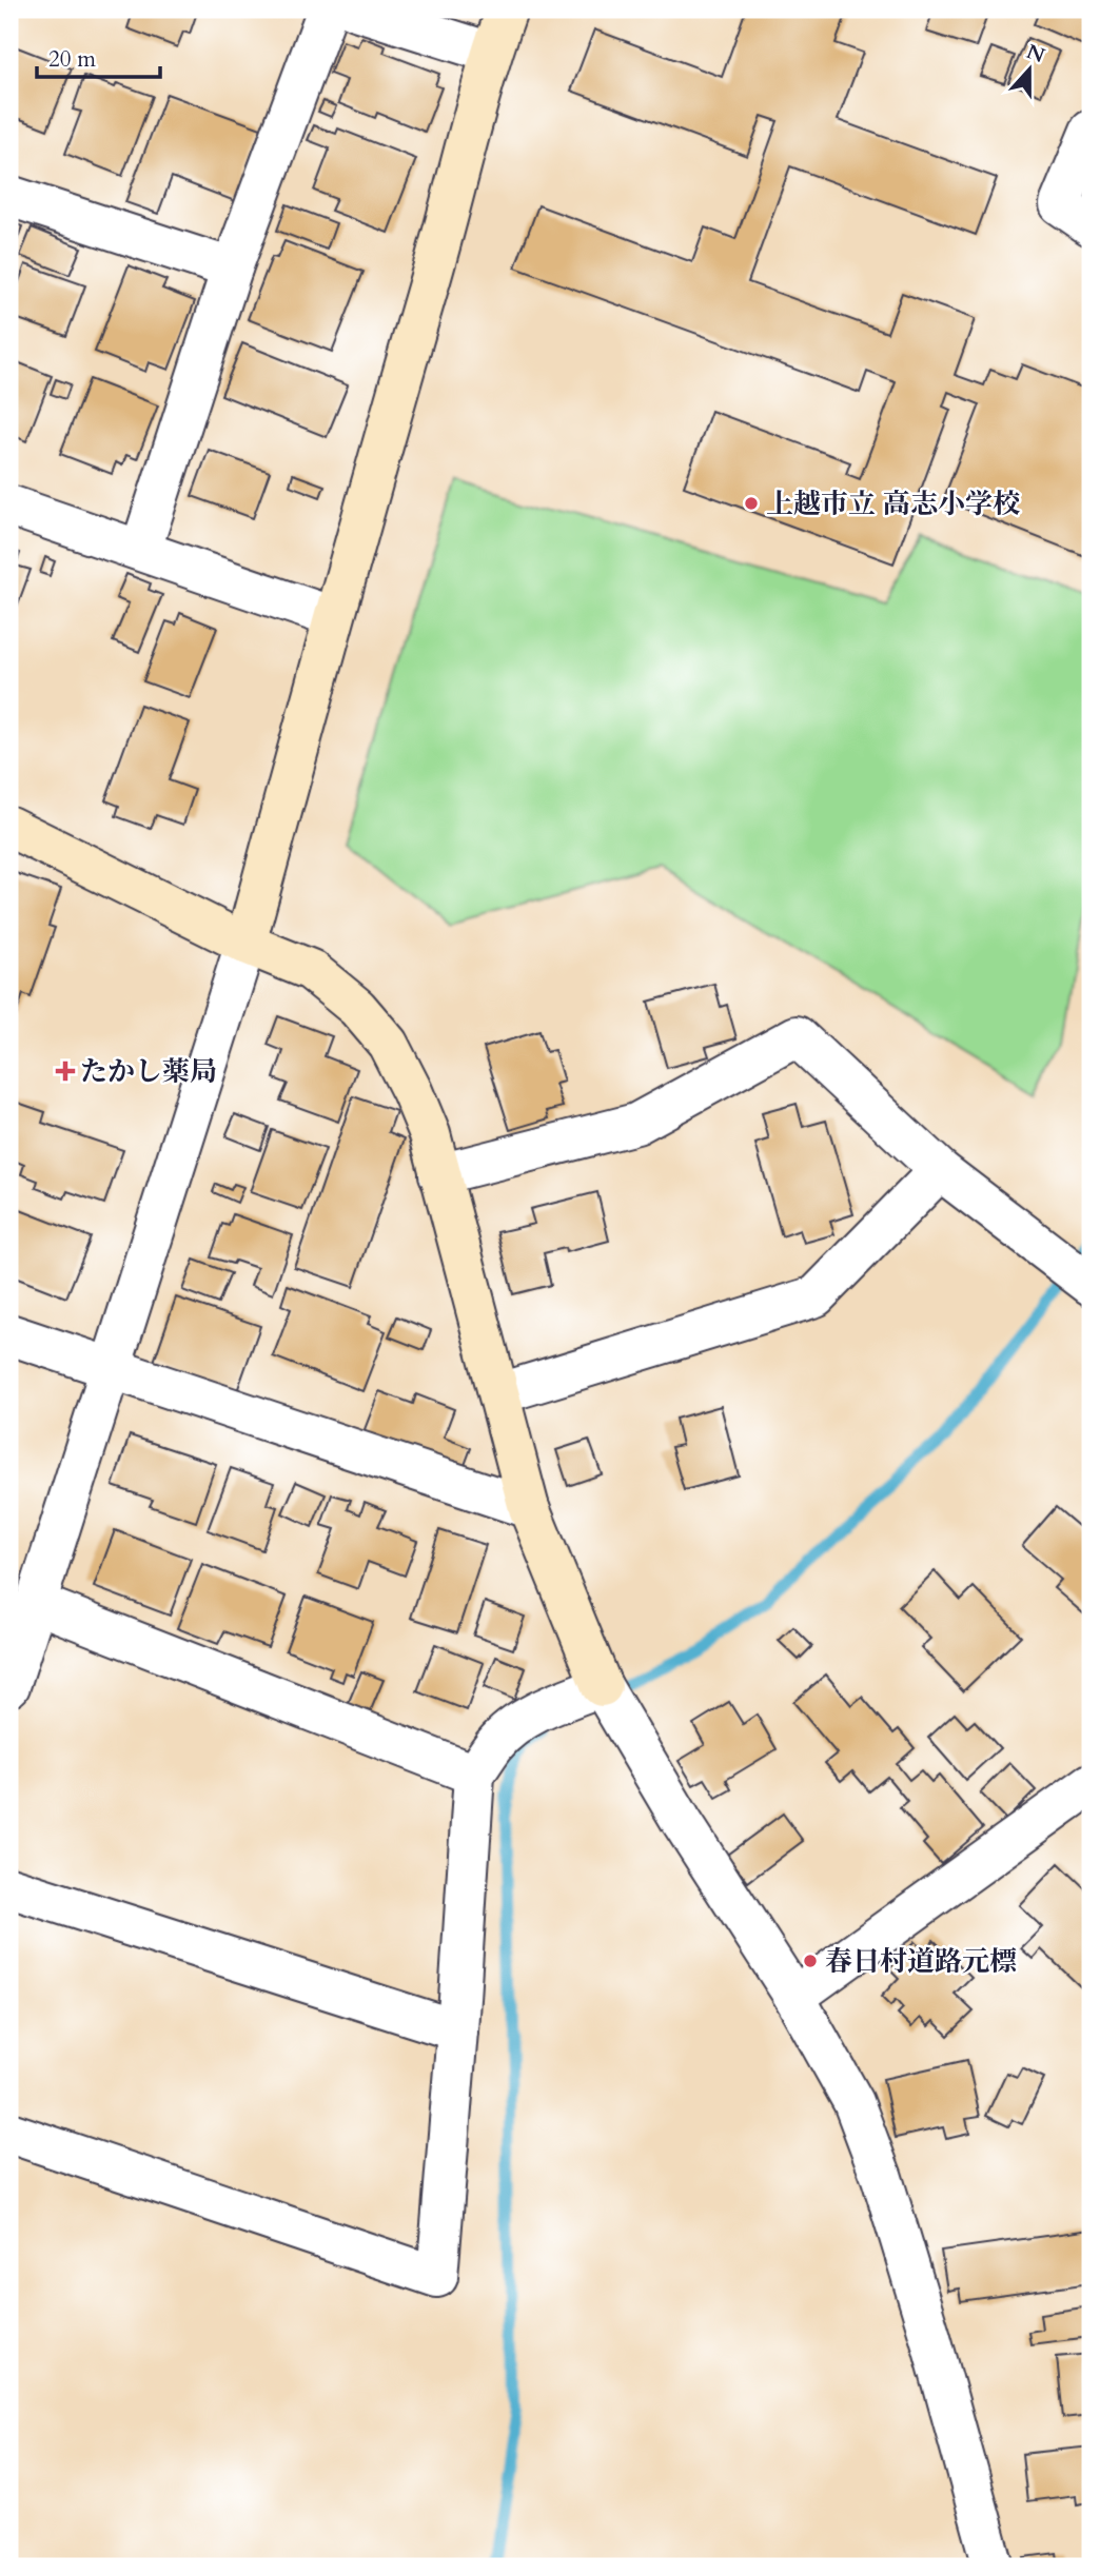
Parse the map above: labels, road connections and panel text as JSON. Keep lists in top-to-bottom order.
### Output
{
  "places": {
    "other": ["上越市立 高志小学校", "春日村道路元標"],
    "health": ["たかし薬局"]
  },
  "scale_bar": "20 m",
  "north": "top"
}
